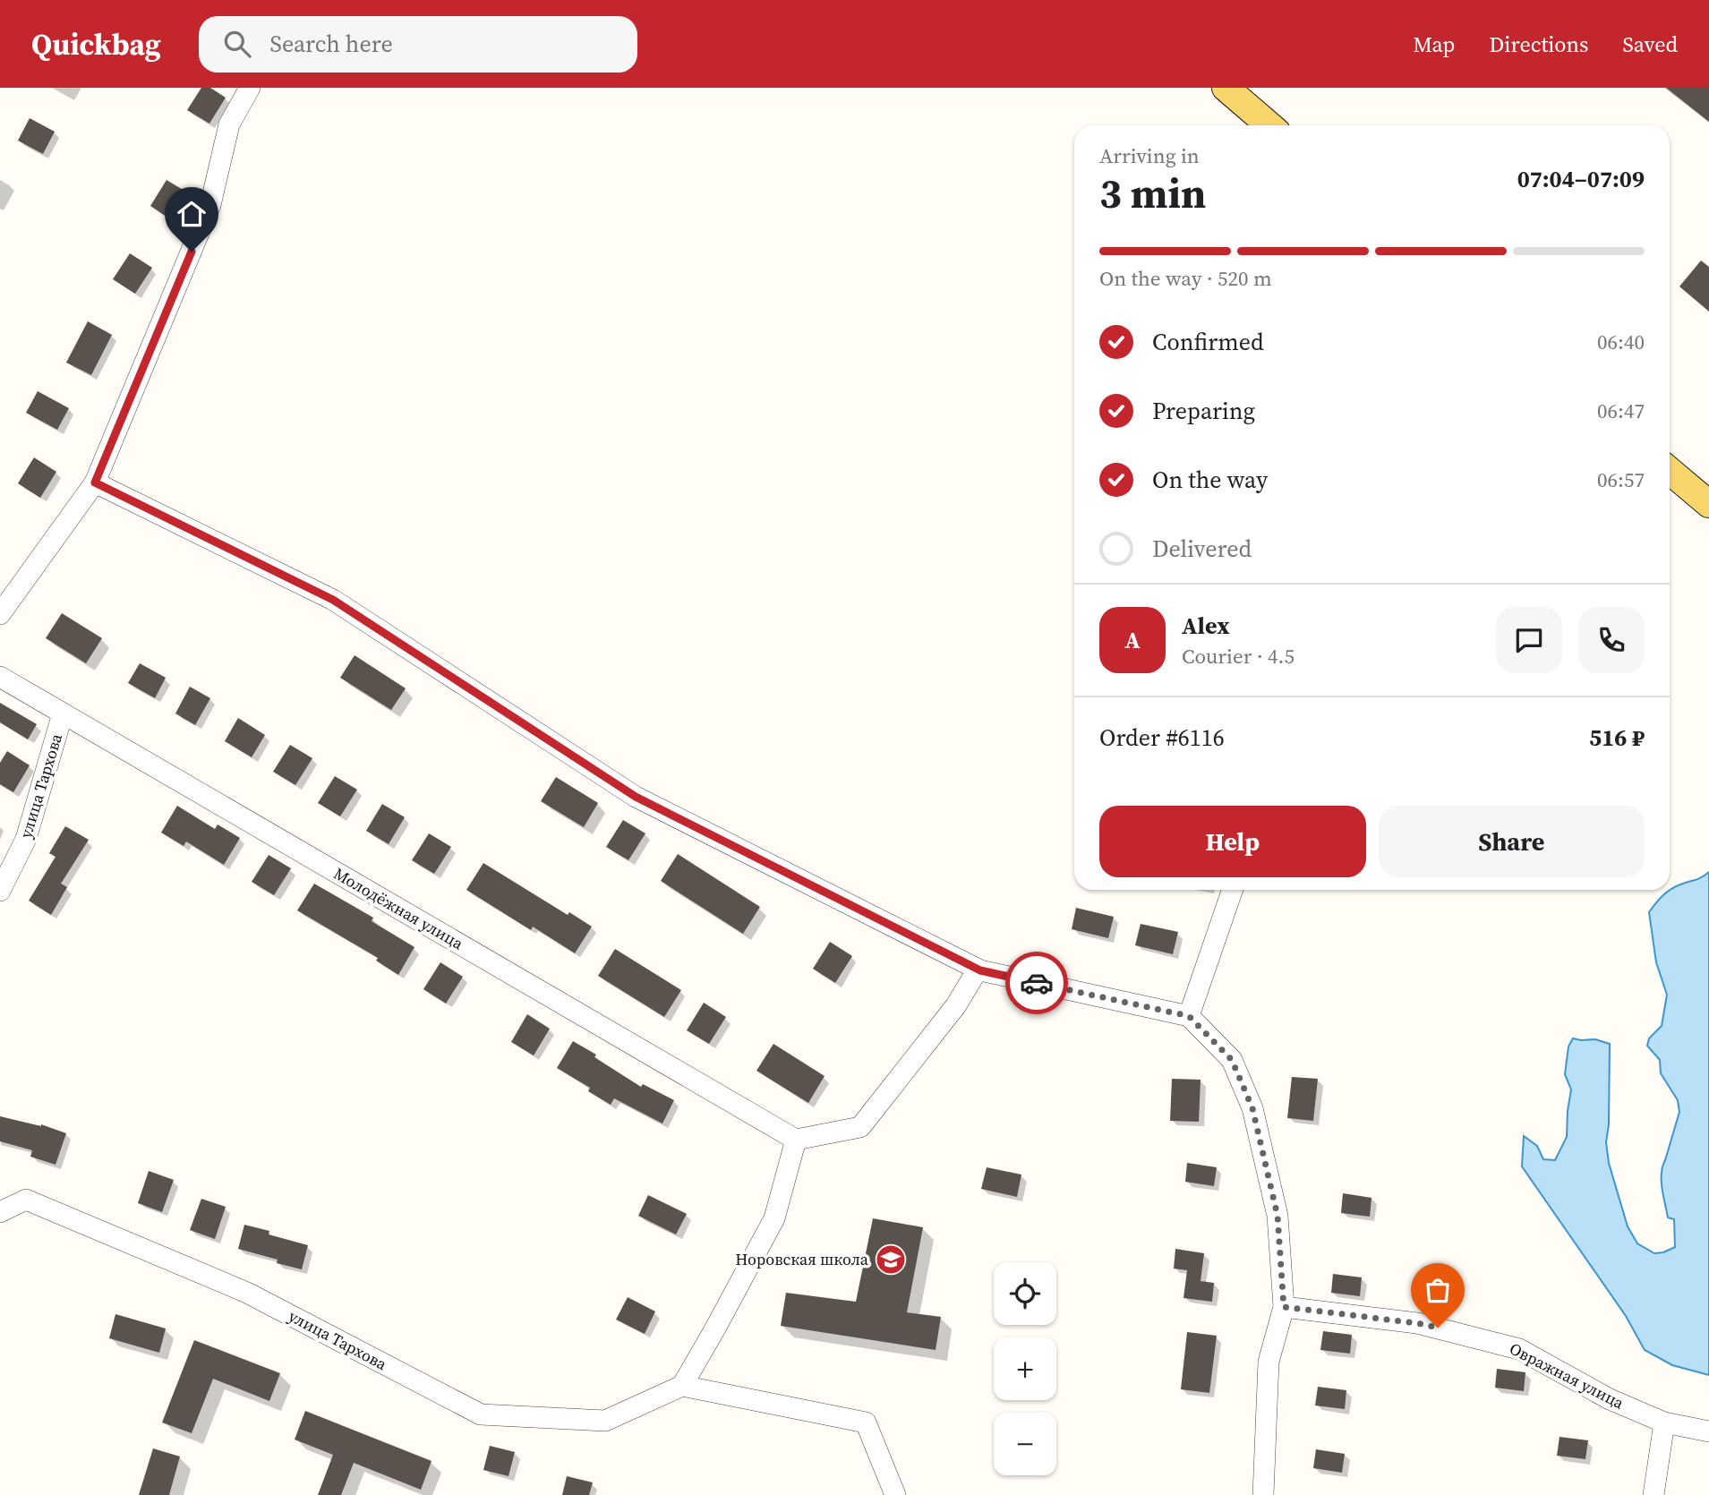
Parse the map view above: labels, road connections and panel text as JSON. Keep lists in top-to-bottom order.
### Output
{
  "streets": {
    "street": ["улица Тархова", "Молодёжная улица", "Овражная улица"]
  },
  "crossings": [
    ["улица Тархова", "Молодёжная улица"]
  ],
  "places": {
    "school or university": ["Норовская школа"]
  },
  "page": {
    "header": "Quickbag",
    "search": "Search here",
    "nav": ["Map", "Directions", "Saved"],
    "heading": ["3 min", "Arriving in", "07:04–07:09"],
    "panel": [
      "Alex",
      "Courier · 4.5",
      "Order #6116",
      "516 ₽"
    ],
    "bar": "On the way · 520 m",
    "list": [
      ["Confirmed", "06:40"],
      ["Preparing", "06:47"],
      ["On the way", "06:57"],
      "Delivered"
    ],
    "round": "A",
    "buttons": ["Help", "Share"],
    "map_buttons": ["+", "−"]
  }
}
